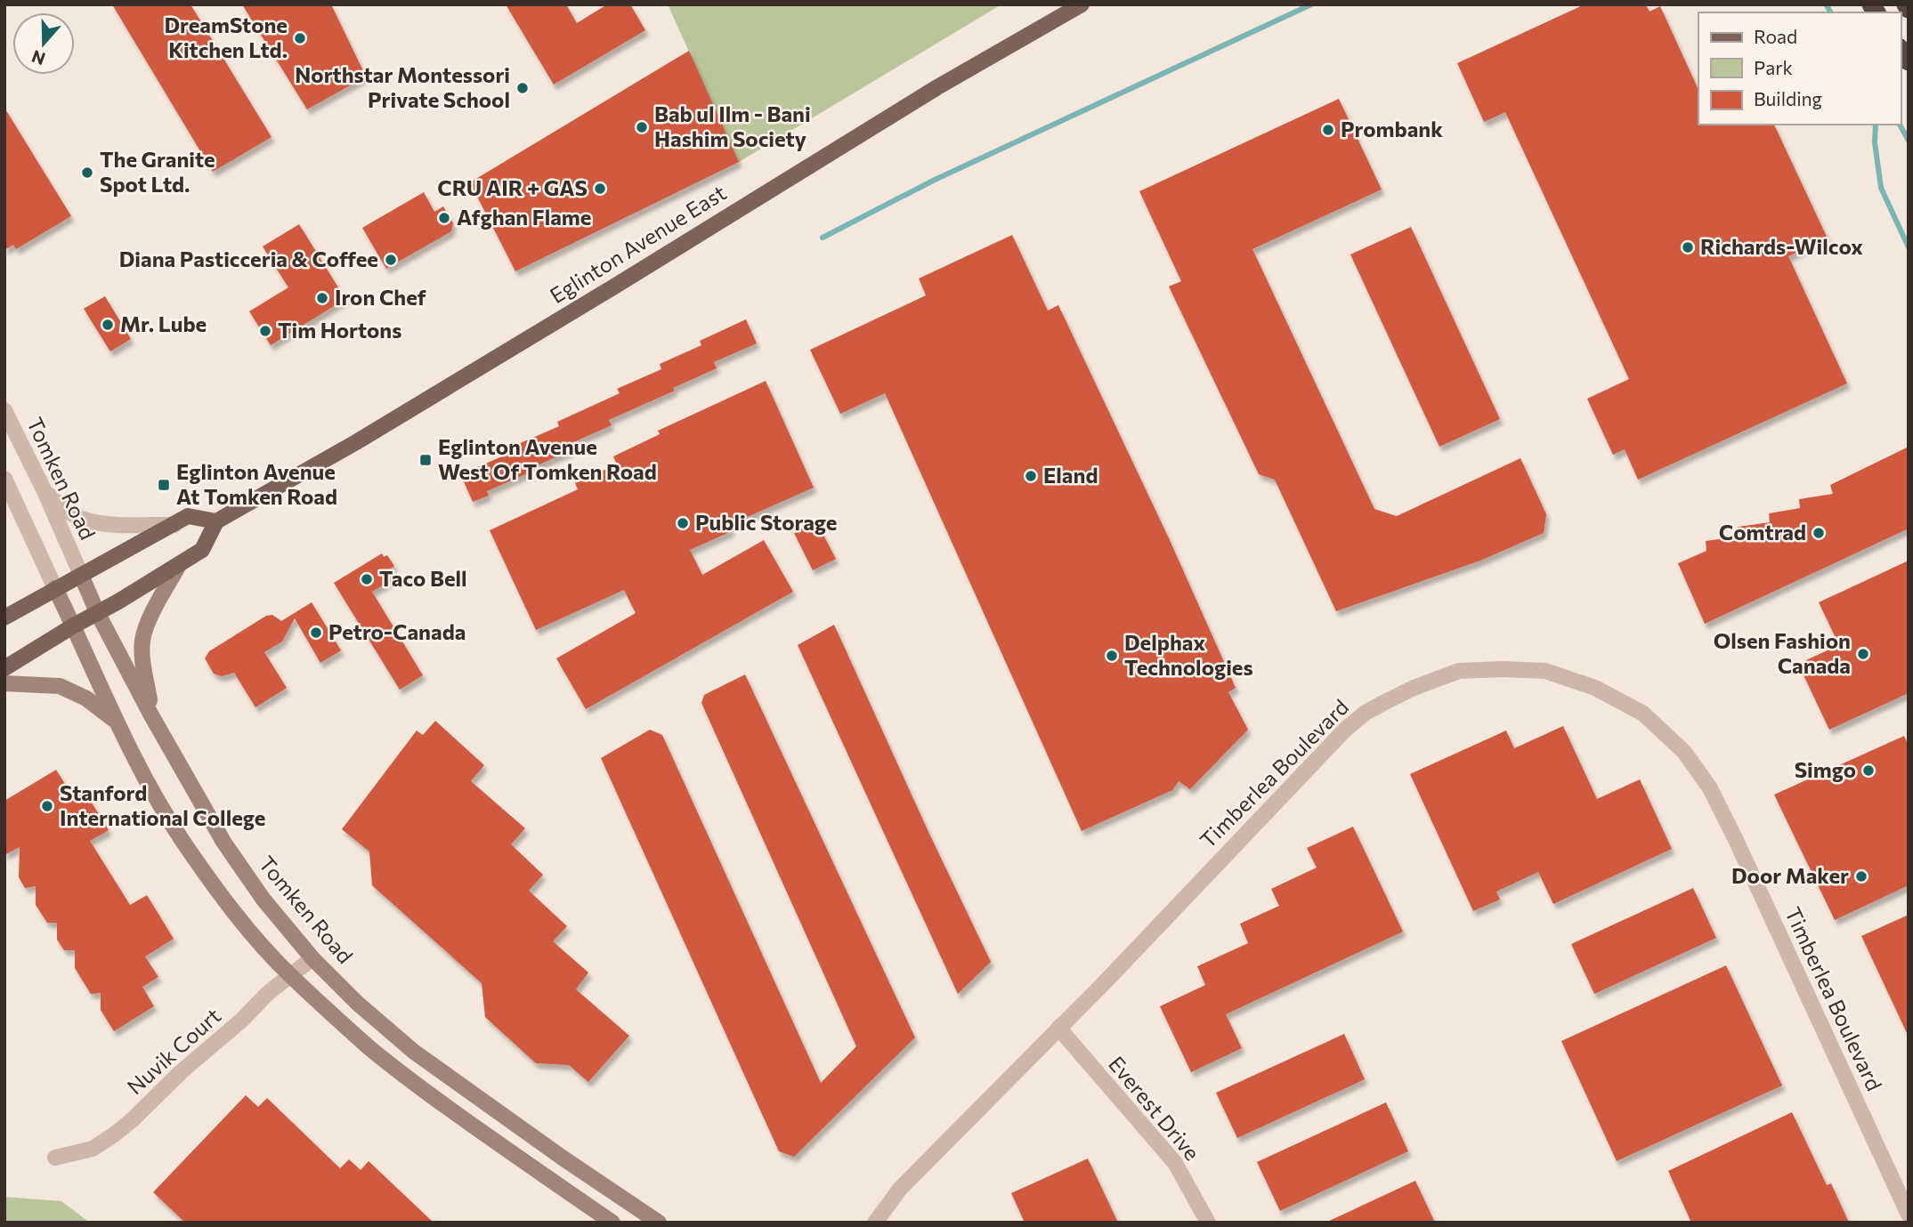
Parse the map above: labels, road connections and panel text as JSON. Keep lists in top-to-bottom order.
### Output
{
  "streets": {
    "main road": ["Eglinton Avenue East", "Tomken Road"],
    "street": ["Timberlea Boulevard", "Nuvik Court", "Everest Drive"]
  },
  "crossings": [
    ["Tomken Road", "Nuvik Court"],
    ["Timberlea Boulevard", "Everest Drive"]
  ],
  "places": {
    "other": [
      "DreamStone Kitchen Ltd.",
      "Northstar Montessori Private School",
      "Bab ul Ilm - Bani Hashim Society",
      "Prombank",
      "The Granite Spot Ltd.",
      "CRU AIR + GAS",
      "Afghan Flame",
      "Richards-Wilcox",
      "Diana Pasticceria & Coffee",
      "Iron Chef",
      "Mr. Lube",
      "Tim Hortons",
      "Eland",
      "Public Storage",
      "Comtrad",
      "Taco Bell",
      "Petro-Canada",
      "Olsen Fashion Canada",
      "Delphax Technologies",
      "Simgo",
      "Stanford International College",
      "Door Maker"
    ],
    "transit": ["Eglinton Avenue West Of Tomken Road", "Eglinton Avenue At Tomken Road"]
  },
  "legend": ["Road", "Park", "Building"],
  "north": "bottom"
}
